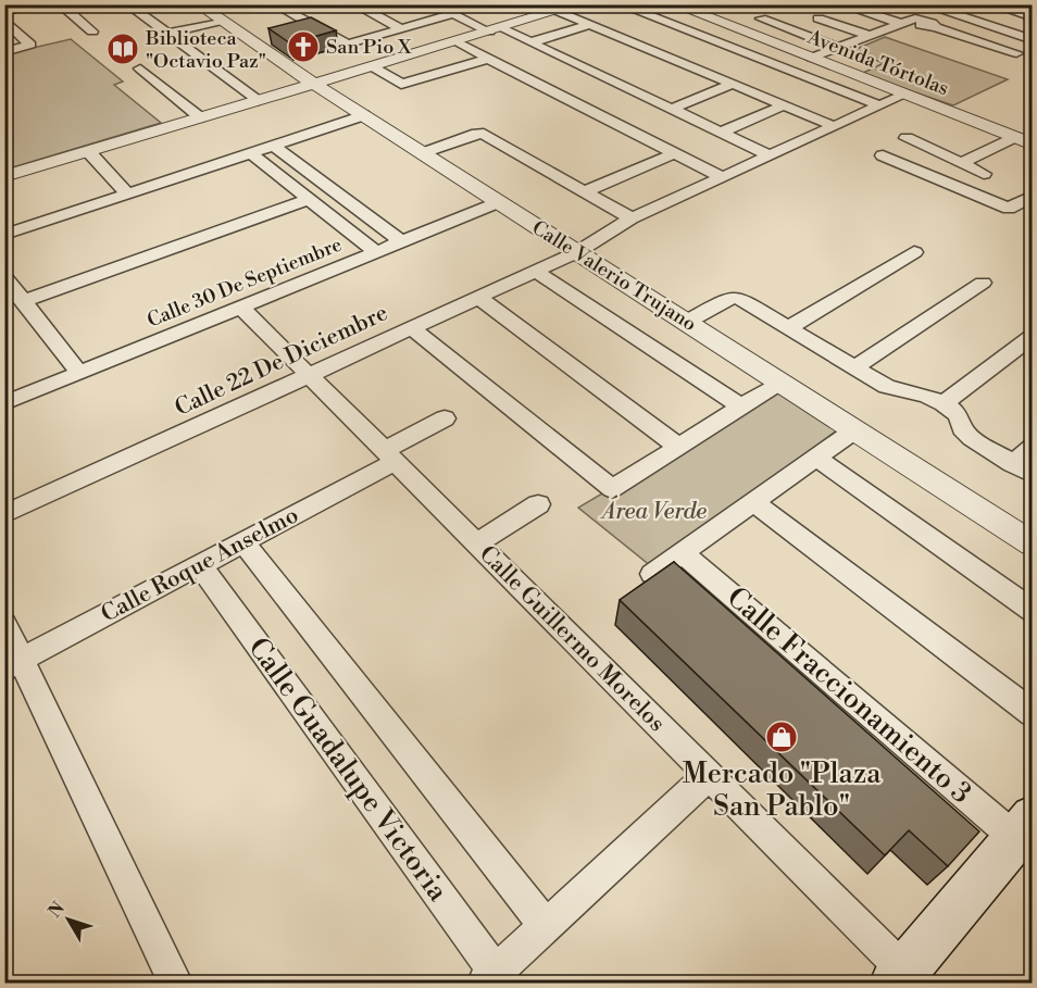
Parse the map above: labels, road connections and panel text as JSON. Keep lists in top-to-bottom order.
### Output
{
  "streets": {
    "street": [
      "Avenida Tórtolas",
      "Calle Valerio Trujano",
      "Calle 30 De Septiembre",
      "Calle 22 De Diciembre",
      "Calle Roque Anselmo",
      "Calle Guillermo Morelos",
      "Calle Fraccionamiento 3",
      "Calle Guadalupe Victoria"
    ]
  },
  "crossings": [
    ["Avenida Tórtolas", "Calle 22 De Diciembre"],
    ["Calle Valerio Trujano", "Calle 30 De Septiembre"],
    ["Calle Valerio Trujano", "Calle 22 De Diciembre"],
    ["Calle 30 De Septiembre", "Calle Guillermo Morelos"],
    ["Calle 22 De Diciembre", "Calle Guillermo Morelos"],
    ["Calle Roque Anselmo", "Calle Guillermo Morelos"],
    ["Calle Roque Anselmo", "Calle Guadalupe Victoria"]
  ],
  "parks": ["Área Verde"],
  "places": {
    "church": ["San Pio X"],
    "library": ["Biblioteca \"Octavio Paz\""],
    "shop": ["Mercado \"Plaza San Pablo\""]
  },
  "north": "top left"
}
